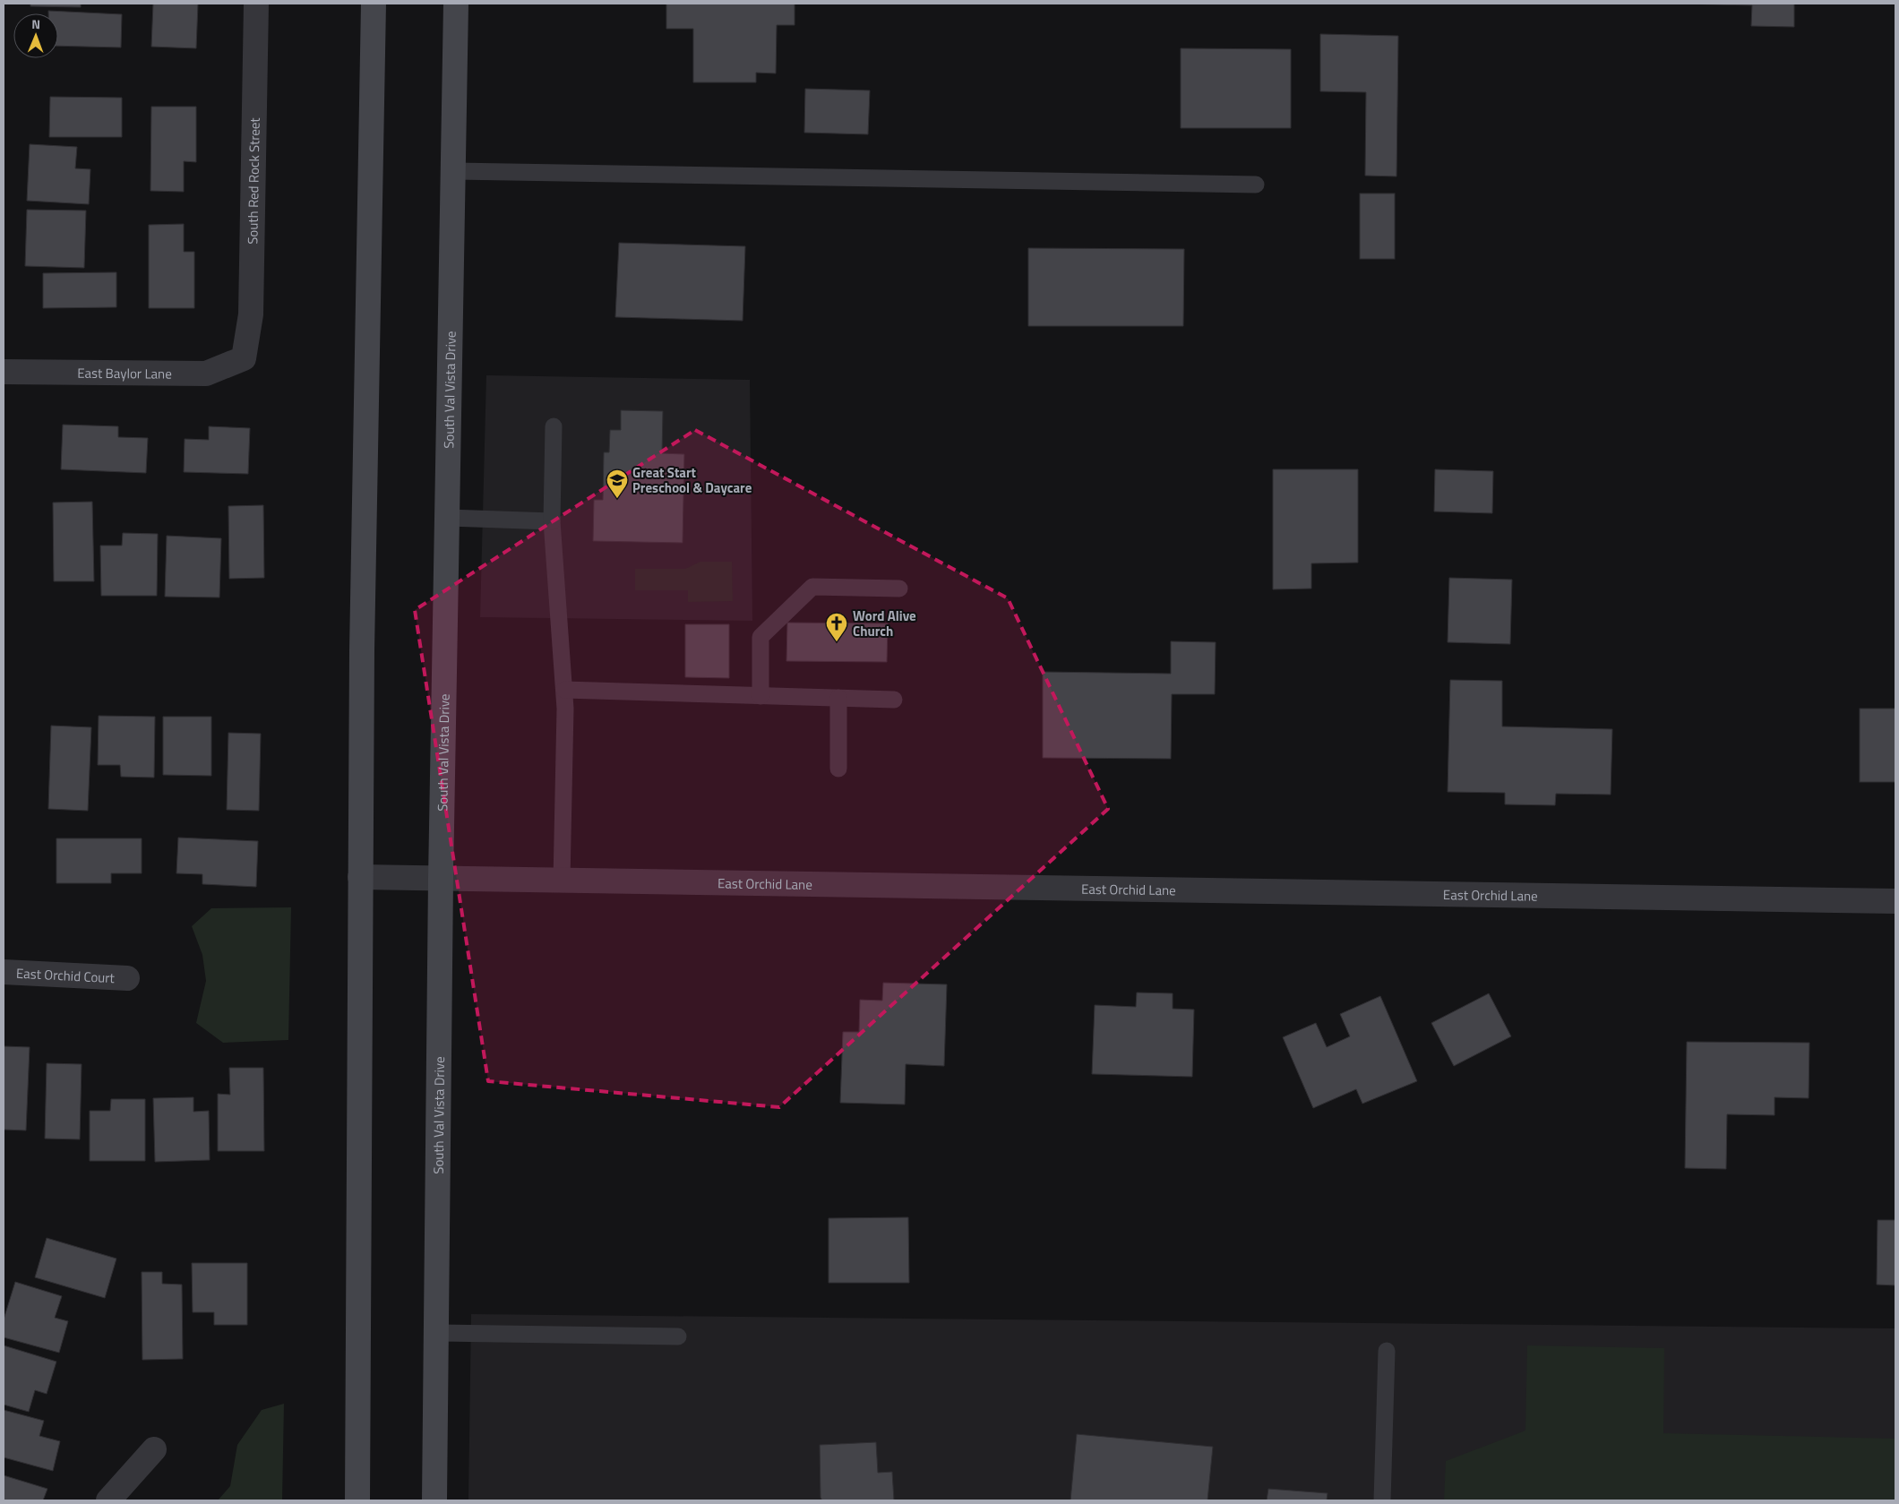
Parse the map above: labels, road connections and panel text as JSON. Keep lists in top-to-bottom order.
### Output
{
  "streets": {
    "main road": ["South Val Vista Drive"],
    "street": [
      "South Red Rock Street",
      "East Baylor Lane",
      "East Orchid Lane",
      "East Orchid Court"
    ]
  },
  "crossings": [
    ["South Red Rock Street", "East Baylor Lane"],
    ["South Val Vista Drive", "East Orchid Lane"]
  ],
  "places": {
    "school or university": ["Great Start Preschool & Daycare"],
    "church": ["Word Alive Church"]
  },
  "north": "top"
}
